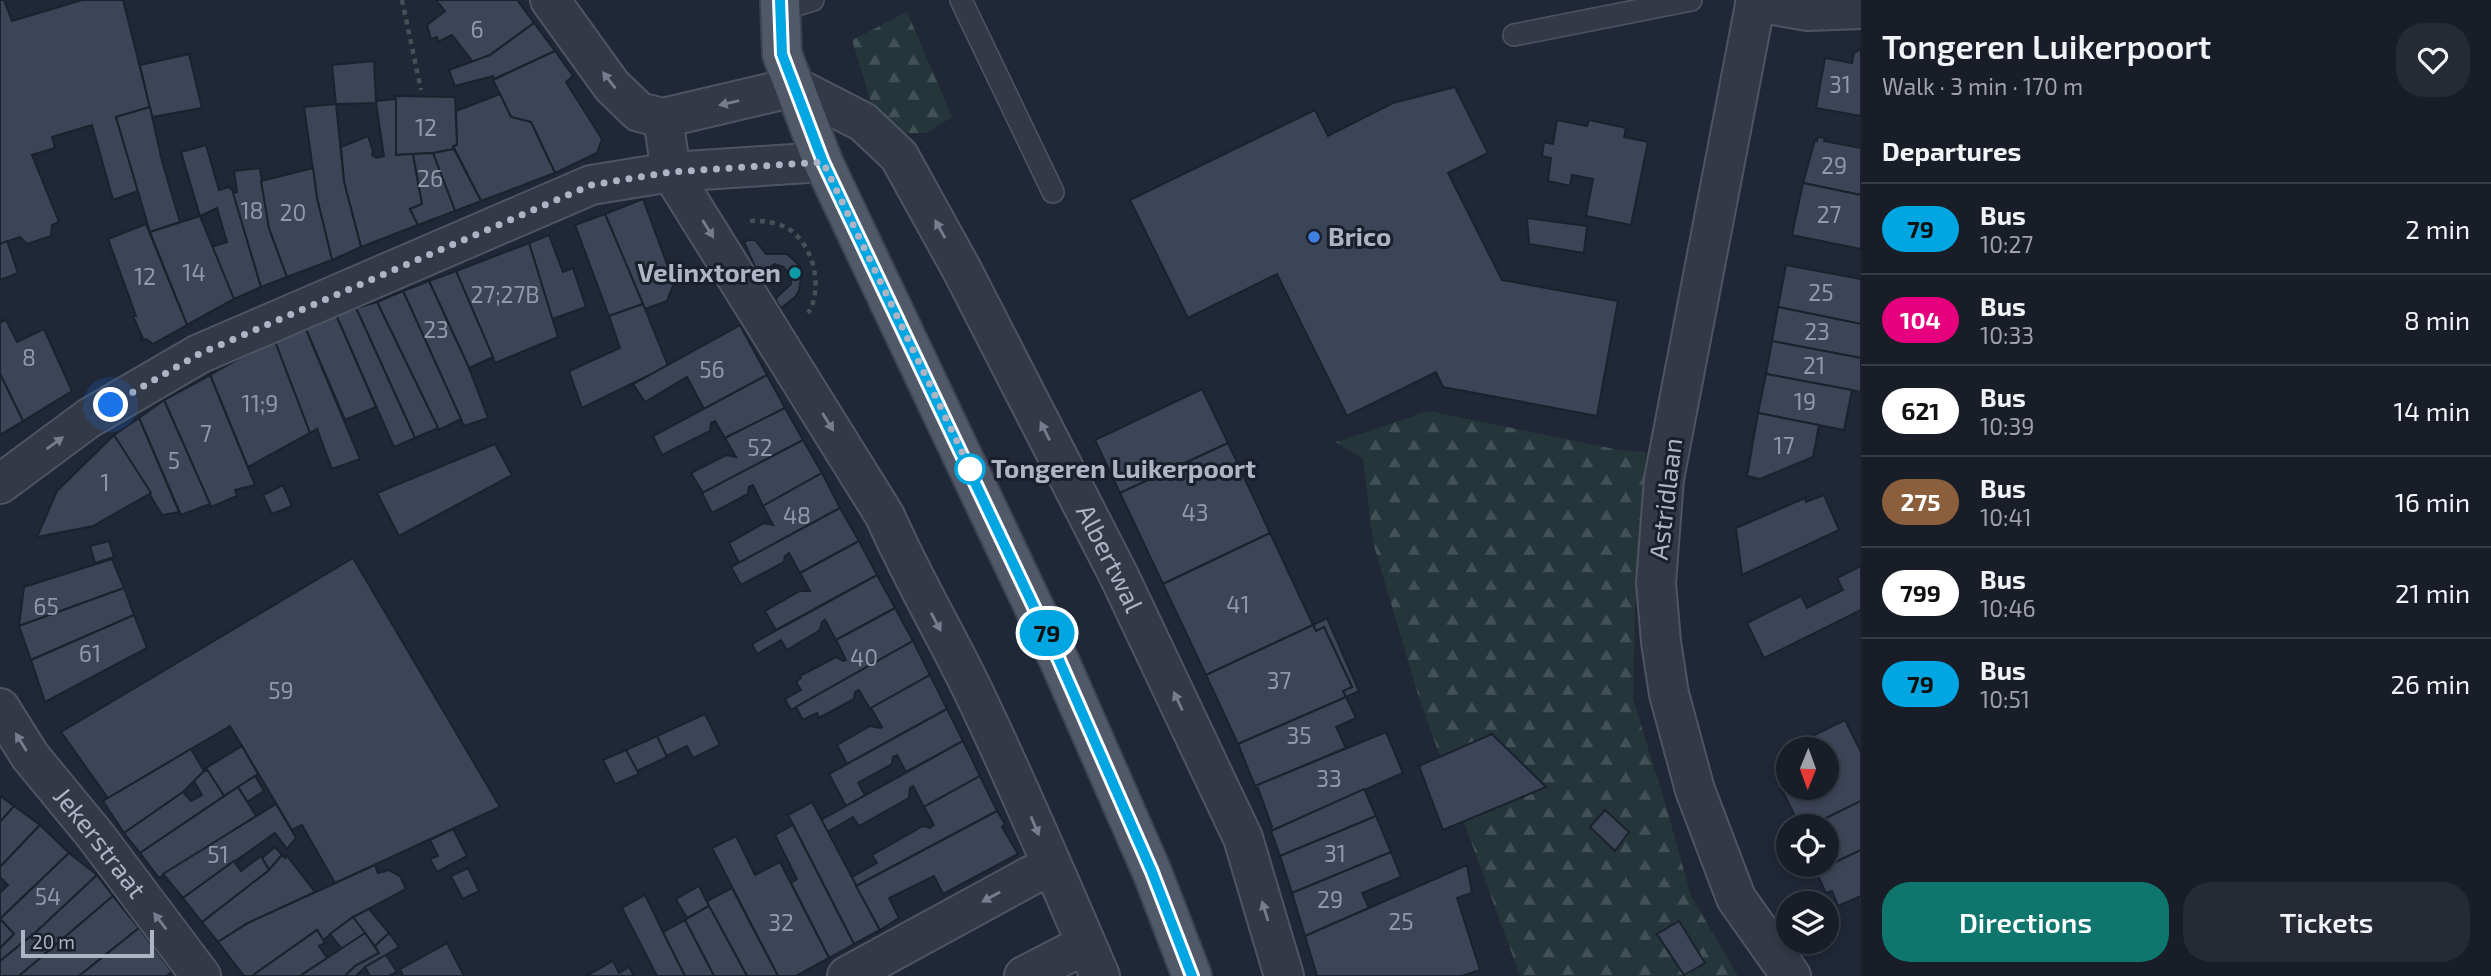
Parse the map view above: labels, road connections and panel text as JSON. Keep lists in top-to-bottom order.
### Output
{
  "streets": {
    "street": ["Astridlaan", "Albertwal", "Jekerstraat"]
  },
  "one_way": ["Jekerstraat"],
  "places": ["Brico", "Velinxtoren", "Tongeren Luikerpoort"],
  "lines": ["bus line 79"],
  "house_numbers": [
    "6",
    "31",
    "12",
    "29",
    "26",
    "18",
    "20",
    "27",
    "14",
    "12",
    "25",
    "27;27B",
    "23",
    "23",
    "8",
    "21",
    "56",
    "19",
    "11;9",
    "7",
    "17",
    "52",
    "5",
    "1",
    "43",
    "48",
    "41",
    "65",
    "61",
    "40",
    "37",
    "59",
    "35",
    "33",
    "31",
    "51",
    "54",
    "29",
    "25",
    "32"
  ],
  "scale_bar": "20 m",
  "north": "bottom",
  "page": {
    "on_map": "79",
    "heading": [
      ["Tongeren Luikerpoort", "Walk · 3 min · 170 m"],
      "Departures"
    ],
    "list": [
      {
        "mark": "79",
        "name": "Bus",
        "note": "10:27",
        "value": "2 min"
      },
      {
        "mark": "104",
        "name": "Bus",
        "note": "10:33",
        "value": "8 min"
      },
      {
        "mark": "621",
        "name": "Bus",
        "note": "10:39",
        "value": "14 min"
      },
      {
        "mark": "275",
        "name": "Bus",
        "note": "10:41",
        "value": "16 min"
      },
      {
        "mark": "799",
        "name": "Bus",
        "note": "10:46",
        "value": "21 min"
      },
      {
        "mark": "79",
        "name": "Bus",
        "note": "10:51",
        "value": "26 min"
      }
    ],
    "buttons": ["Directions", "Tickets"],
    "scale": "20 m"
  }
}
